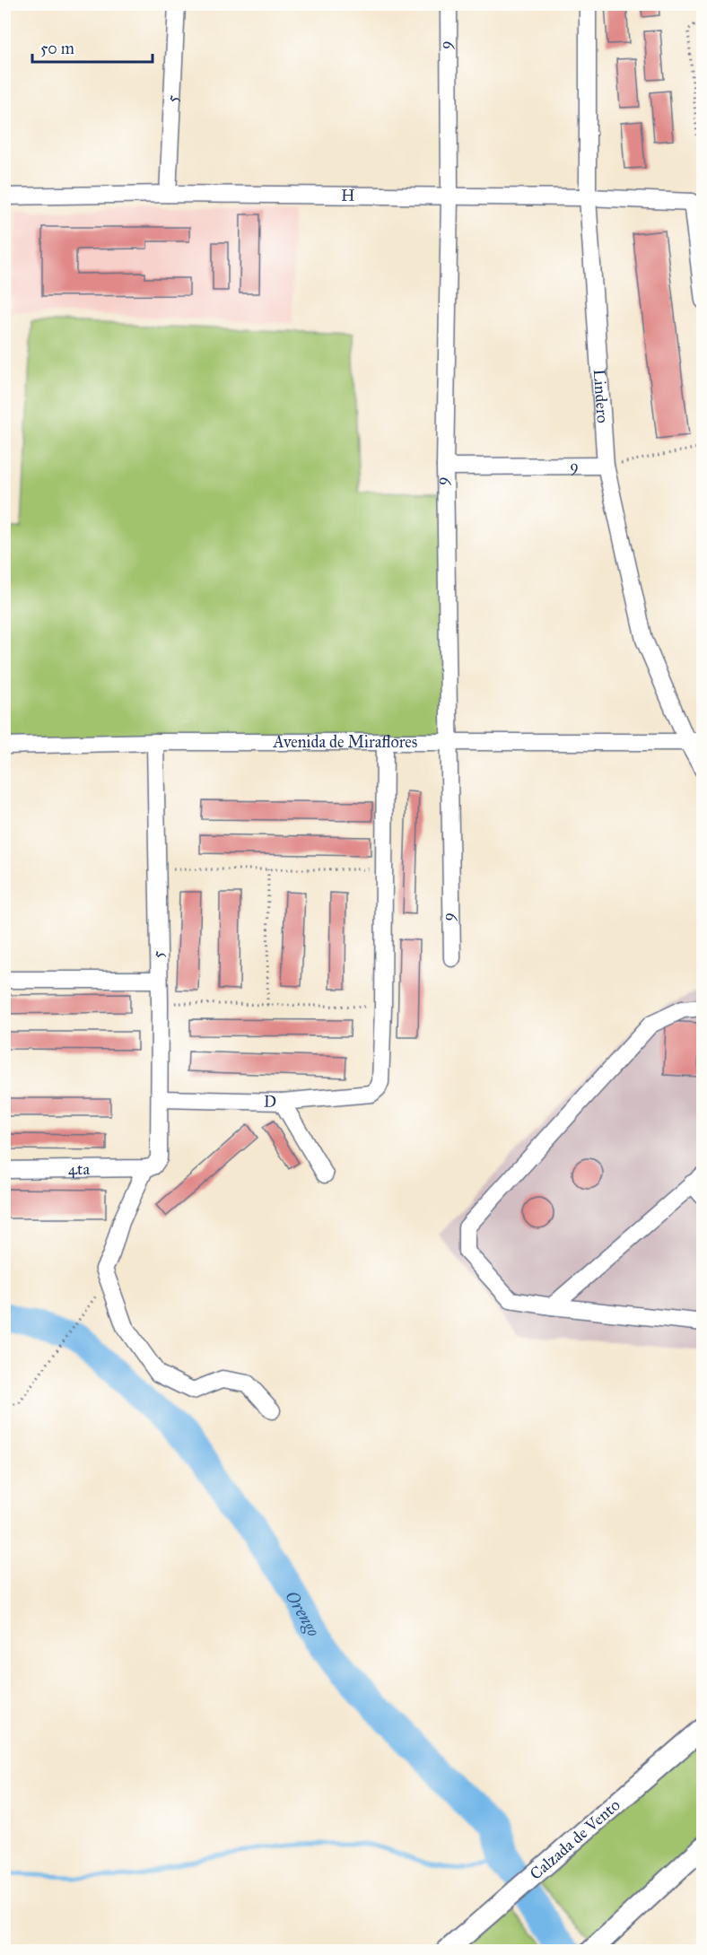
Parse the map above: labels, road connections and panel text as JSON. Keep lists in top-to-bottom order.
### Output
{
  "streets": {
    "main road": ["Calzada de Vento"],
    "street": [
      "6",
      "5",
      "H",
      "Lindero",
      "9",
      "Avenida de Miraflores",
      "D",
      "4ta"
    ]
  },
  "crossings": [
    ["6", "H"],
    ["6", "9"],
    ["6", "Avenida de Miraflores"],
    ["5", "H"],
    ["5", "Avenida de Miraflores"],
    ["5", "D"],
    ["5", "4ta"],
    ["H", "Lindero"],
    ["Lindero", "9"],
    ["Lindero", "Avenida de Miraflores"]
  ],
  "water": ["Orengo"],
  "scale_bar": "50 m"
}
